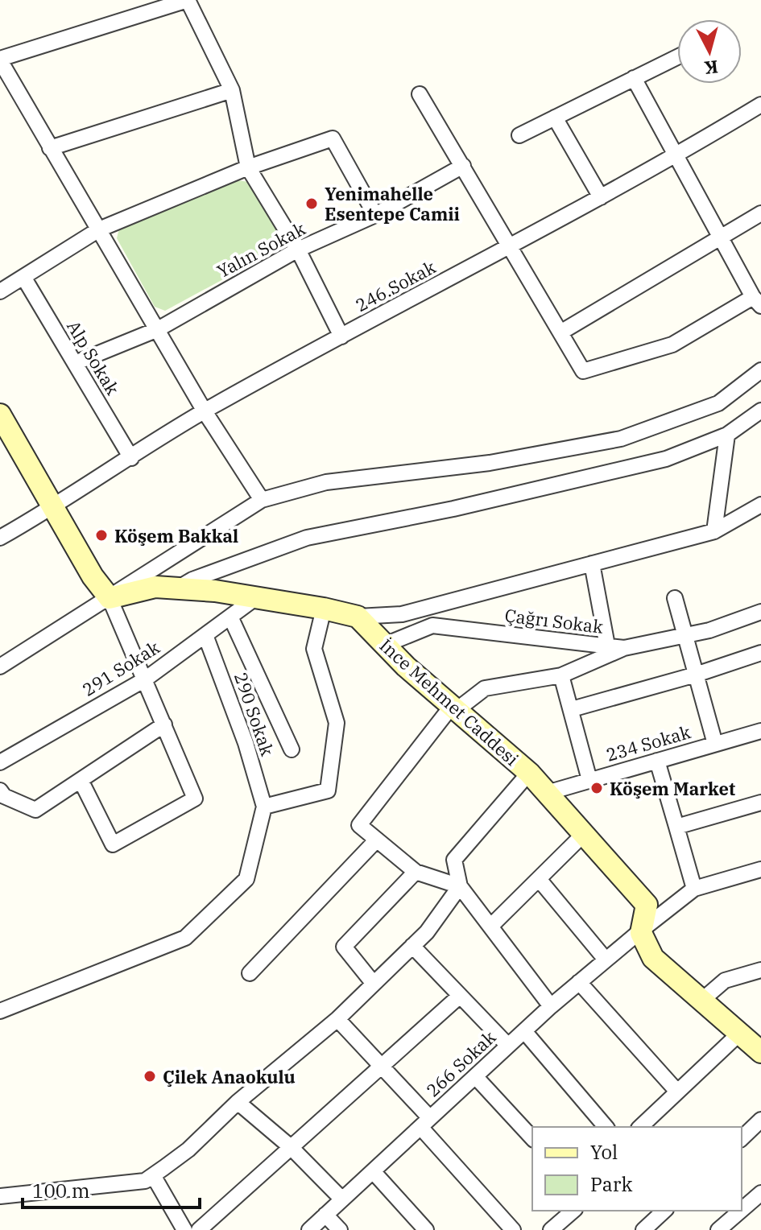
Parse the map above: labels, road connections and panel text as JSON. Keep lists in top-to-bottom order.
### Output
{
  "streets": {
    "street": [
      "Yalın Sokak",
      "246.Sokak",
      "Alp Sokak",
      "Çağrı Sokak",
      "291 Sokak",
      "İnce Mehmet Caddesi",
      "290 Sokak",
      "234 Sokak",
      "266 Sokak"
    ]
  },
  "crossings": [
    ["Yalın Sokak", "Alp Sokak"],
    ["246.Sokak", "Alp Sokak"],
    ["Çağrı Sokak", "İnce Mehmet Caddesi"],
    ["291 Sokak", "290 Sokak"],
    ["İnce Mehmet Caddesi", "234 Sokak"],
    ["İnce Mehmet Caddesi", "266 Sokak"]
  ],
  "places": [
    "Yenimahelle Esentepe Camii",
    "Köşem Bakkal",
    "Köşem Market",
    "Çilek Anaokulu"
  ],
  "legend": ["Yol", "Park"],
  "scale_bar": "100 m",
  "north": "bottom"
}
